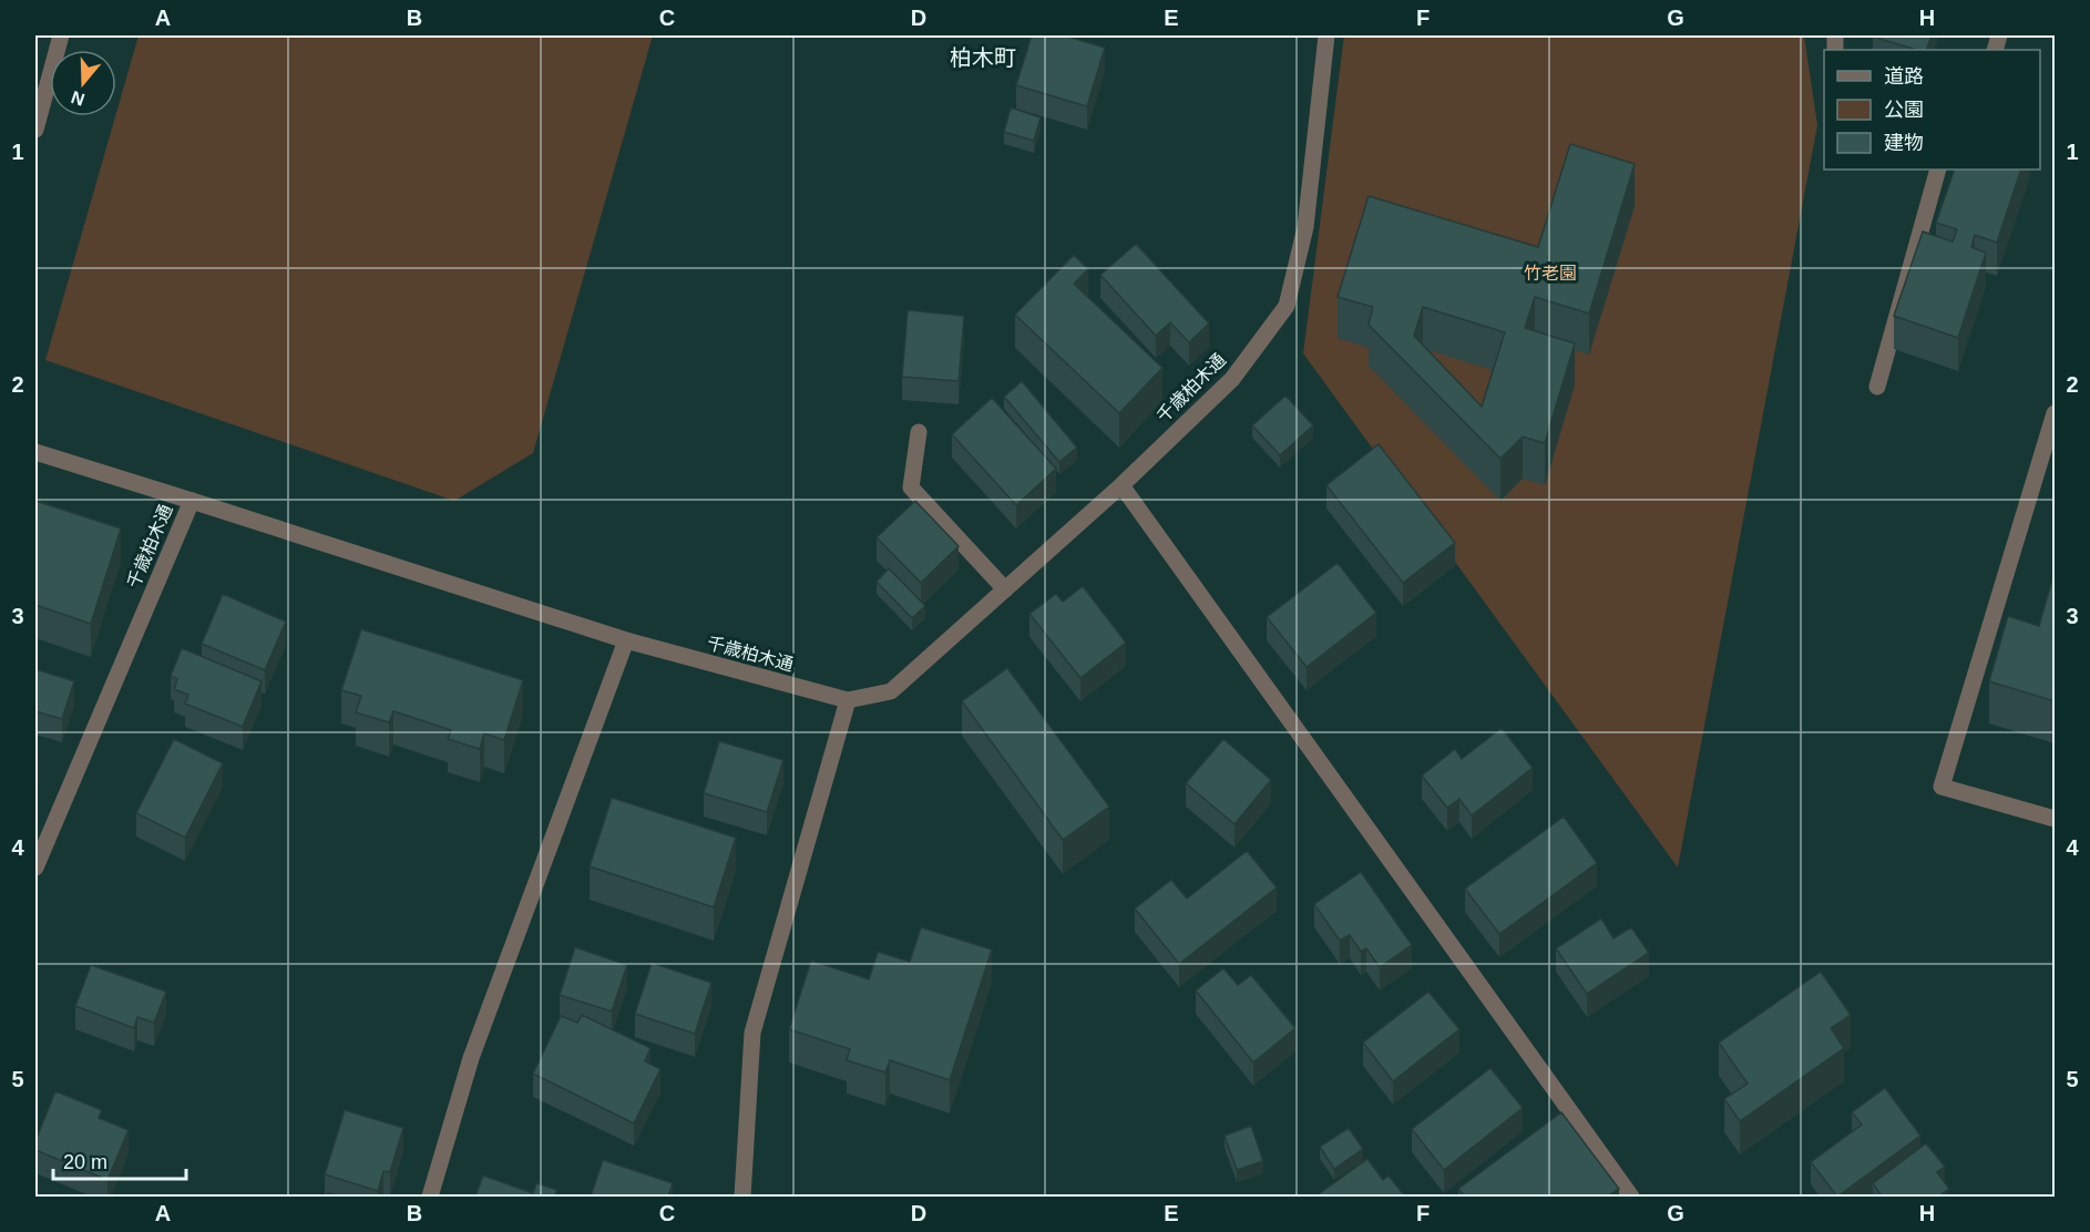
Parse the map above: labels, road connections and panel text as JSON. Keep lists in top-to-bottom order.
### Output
{
  "streets": {
    "street": ["千歳柏木通"]
  },
  "districts": ["柏木町"],
  "parks": ["竹老園"],
  "legend": ["道路", "公園", "建物"],
  "scale_bar": "20 m",
  "north": "bottom",
  "grid": {
    "columns": [
      "A",
      "B",
      "C",
      "D",
      "E",
      "F",
      "G",
      "H"
    ],
    "rows": [
      "1",
      "2",
      "3",
      "4",
      "5"
    ]
  }
}
